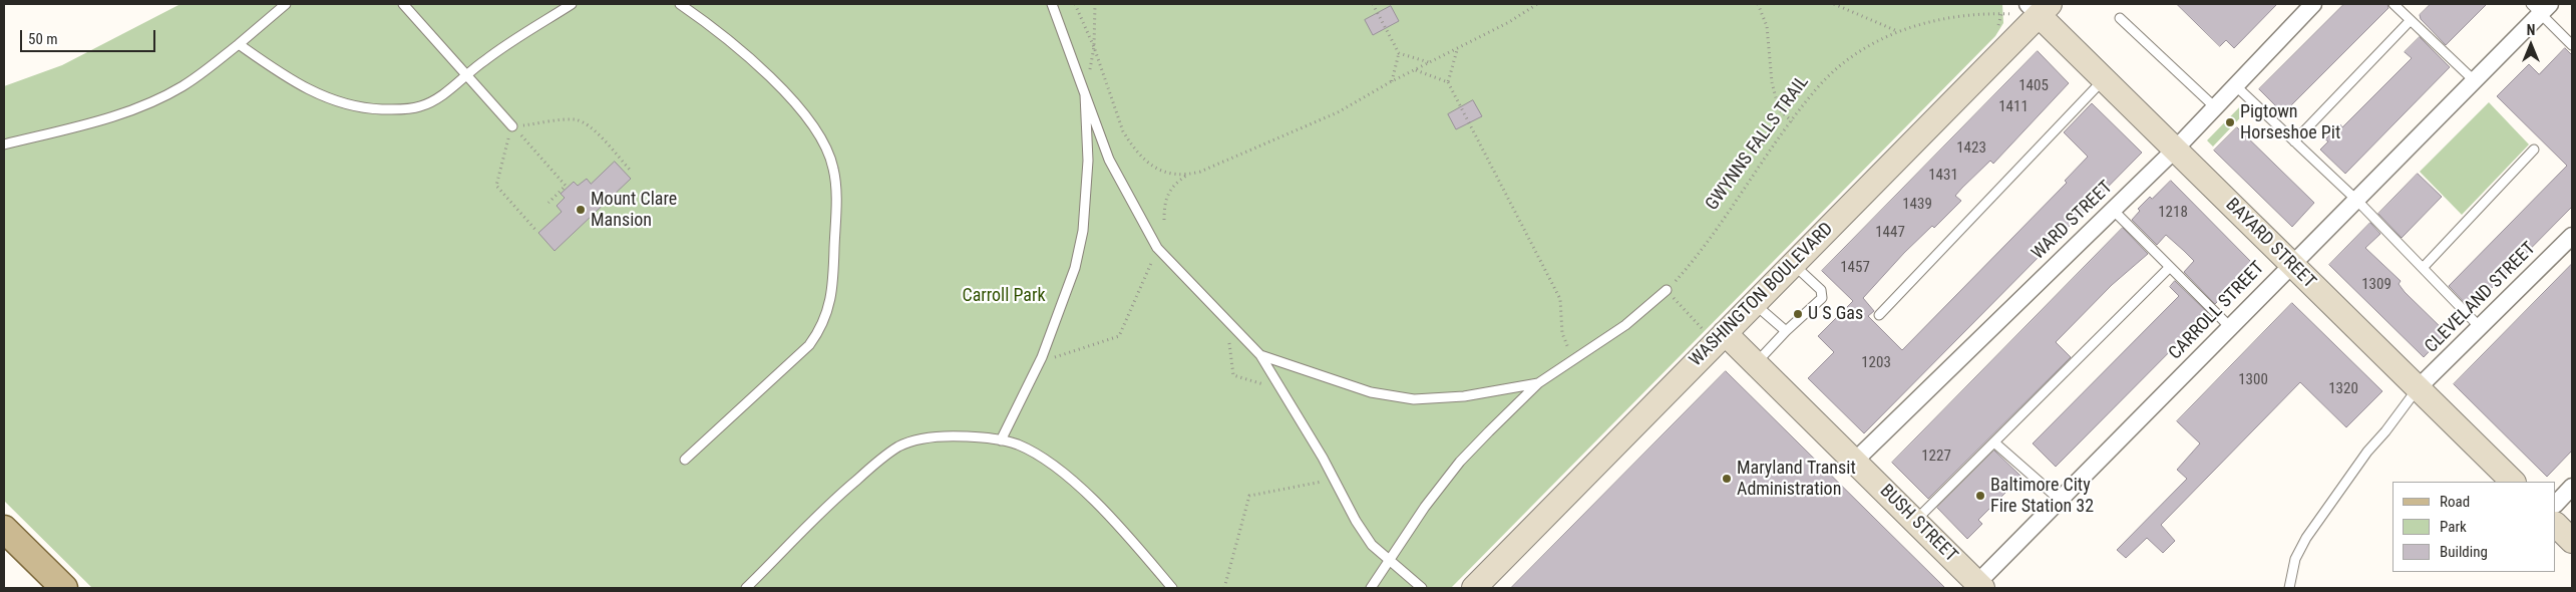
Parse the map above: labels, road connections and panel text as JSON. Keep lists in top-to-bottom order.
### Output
{
  "streets": {
    "street": [
      "WARD STREET",
      "BAYARD STREET",
      "WASHINGTON BOULEVARD",
      "CLEVELAND STREET",
      "CARROLL STREET",
      "BUSH STREET"
    ],
    "path": ["GWYNNS FALLS TRAIL"]
  },
  "crossings": [
    ["WARD STREET", "BAYARD STREET"],
    ["WARD STREET", "BUSH STREET"],
    ["BAYARD STREET", "WASHINGTON BOULEVARD"],
    ["BAYARD STREET", "CLEVELAND STREET"],
    ["BAYARD STREET", "CARROLL STREET"],
    ["WASHINGTON BOULEVARD", "BUSH STREET"],
    ["CARROLL STREET", "BUSH STREET"]
  ],
  "parks": ["Carroll Park"],
  "places": [
    "Pigtown Horseshoe Pit",
    "Mount Clare Mansion",
    "U S Gas",
    "Maryland Transit Administration",
    "Baltimore City Fire Station 32"
  ],
  "house_numbers": [
    "1405",
    "1411",
    "1423",
    "1431",
    "1439",
    "1218",
    "1447",
    "1457",
    "1309",
    "1203",
    "1300",
    "1320",
    "1227"
  ],
  "legend": ["Road", "Park", "Building"],
  "scale_bar": "50 m",
  "north": "top"
}
